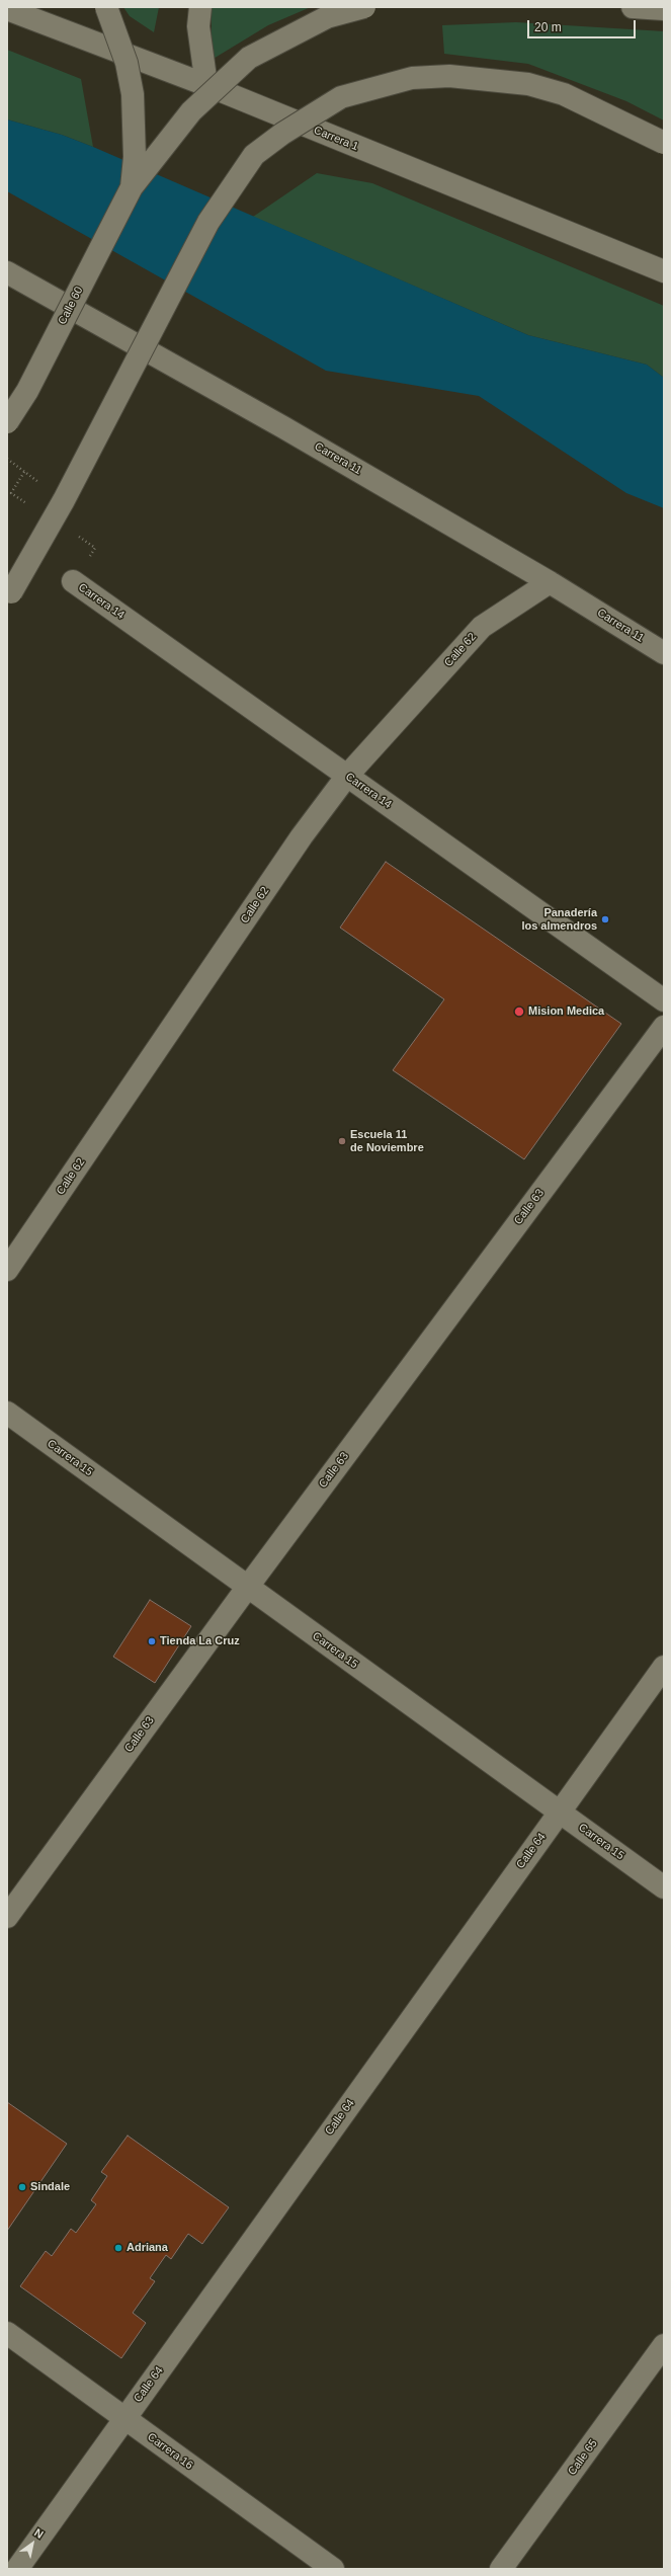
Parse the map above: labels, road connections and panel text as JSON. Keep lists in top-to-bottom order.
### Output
{
  "streets": {
    "street": [
      "Carrera 1",
      "Calle 60",
      "Carrera 11",
      "Carrera 14",
      "Calle 62",
      "Calle 63",
      "Carrera 15",
      "Calle 64",
      "Carrera 16",
      "Calle 65"
    ]
  },
  "crossings": [
    ["Carrera 11", "Calle 62"],
    ["Carrera 14", "Calle 62"],
    ["Calle 63", "Carrera 15"],
    ["Carrera 15", "Calle 64"],
    ["Calle 64", "Carrera 16"]
  ],
  "places": [
    "Panadería los almendros",
    "Mision Medica",
    "Escuela 11 de Noviembre",
    "Tienda La Cruz",
    "Sindale",
    "Adriana"
  ],
  "scale_bar": "20 m",
  "north": "top right"
}
